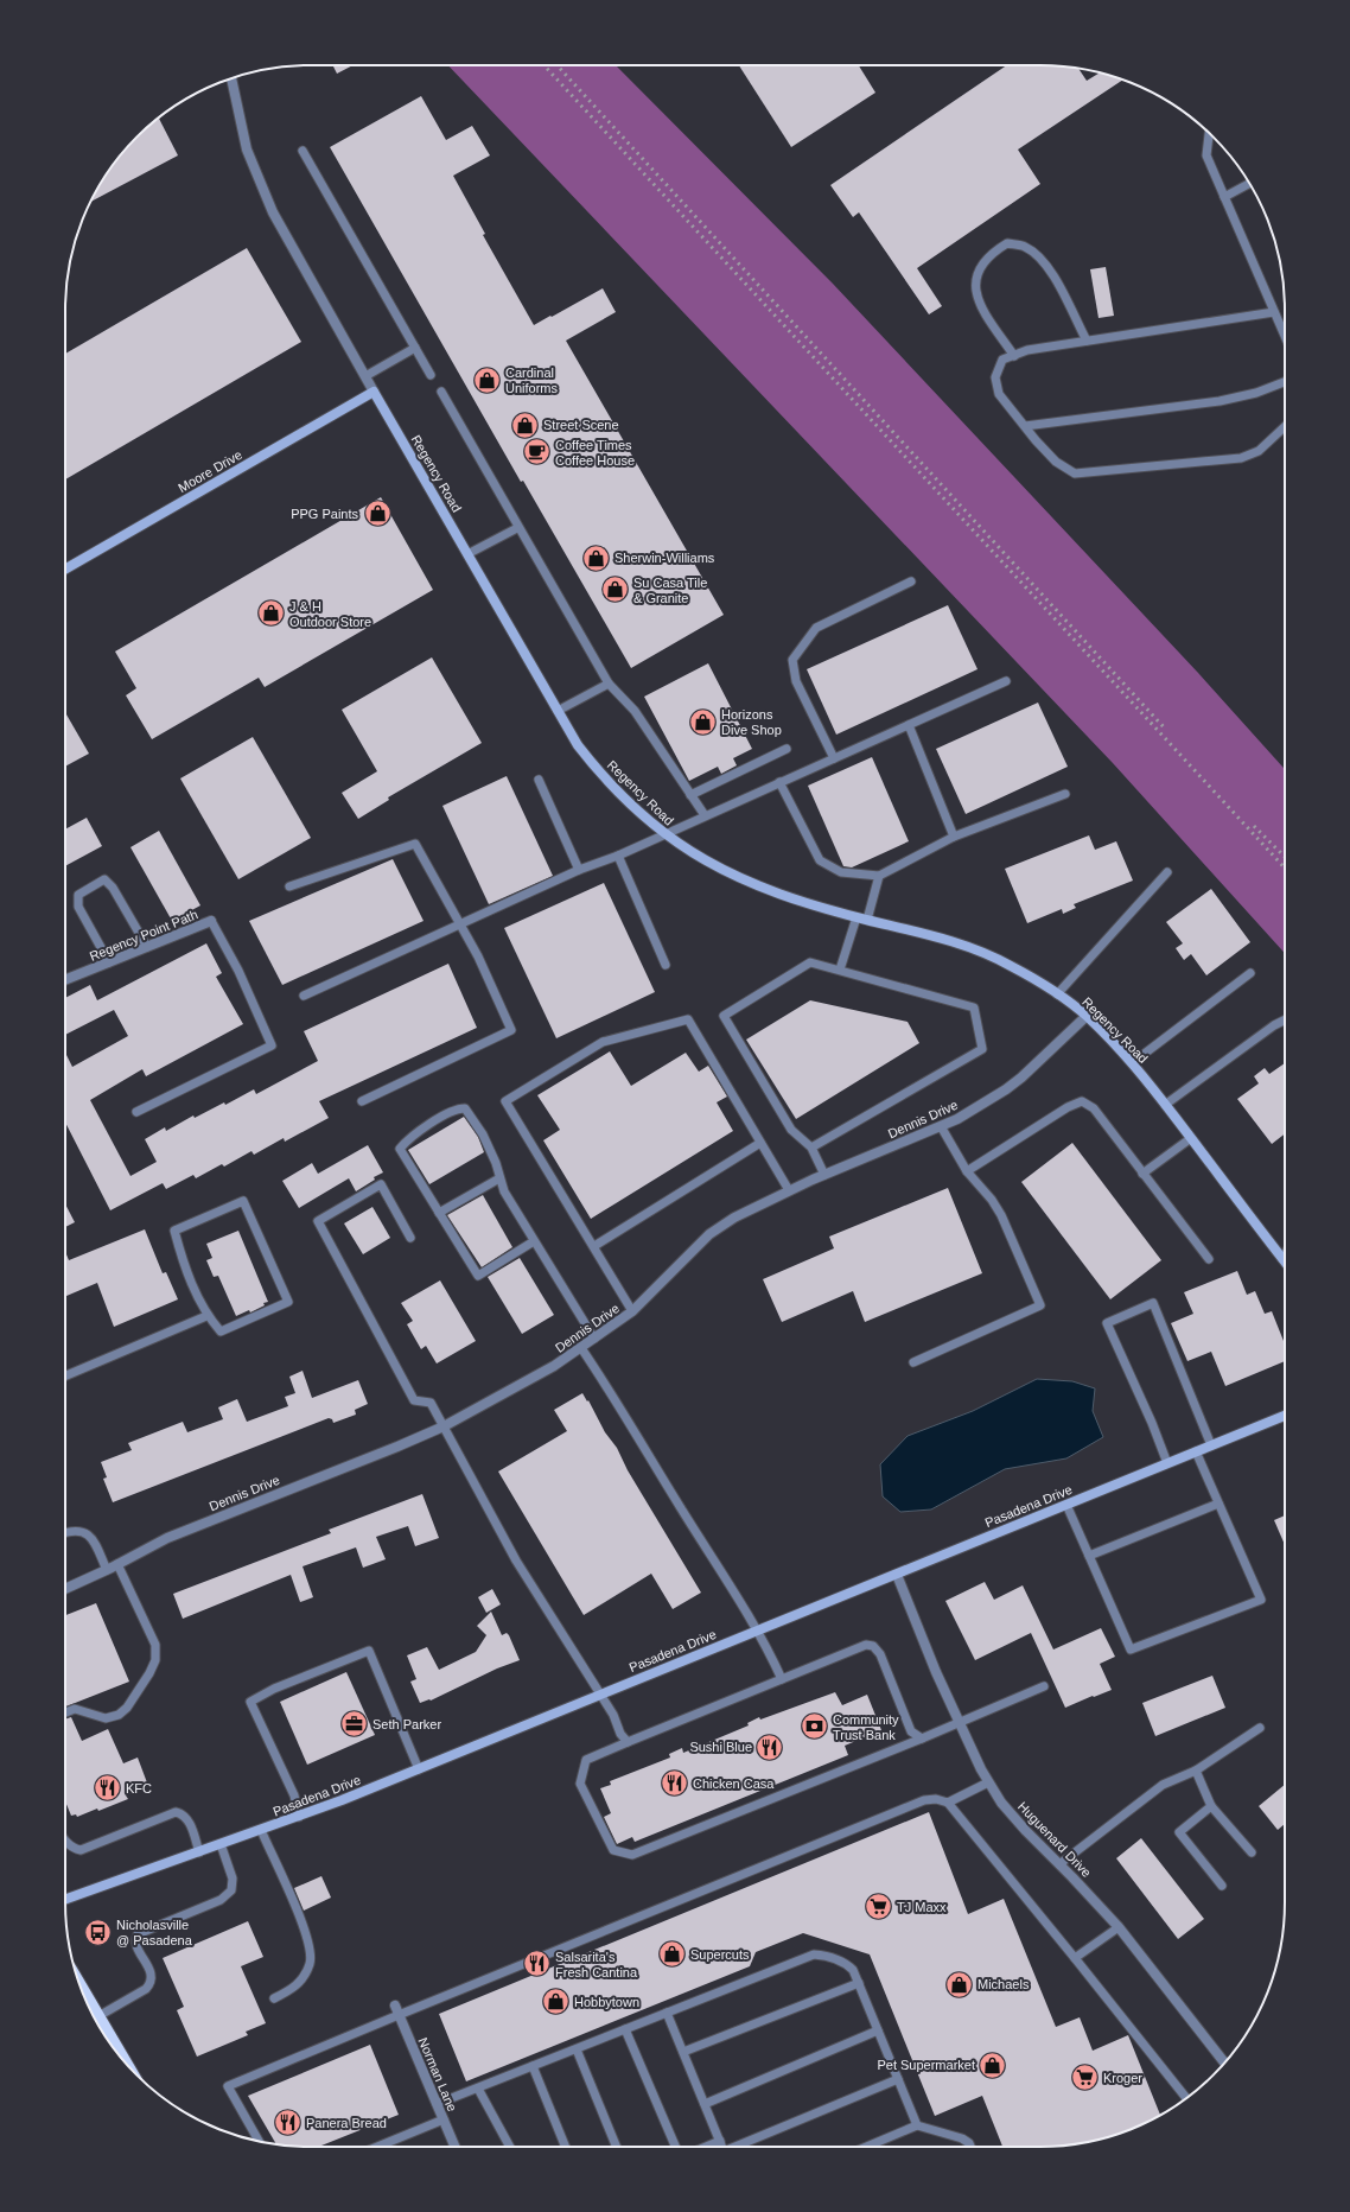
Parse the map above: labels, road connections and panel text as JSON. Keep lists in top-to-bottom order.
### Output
{
  "streets": {
    "street": [
      "Moore Drive",
      "Regency Road",
      "Regency Point Path",
      "Dennis Drive",
      "Pasadena Drive",
      "Huguenard Drive",
      "Norman Lane"
    ]
  },
  "crossings": [
    ["Moore Drive", "Regency Road"],
    ["Regency Road", "Dennis Drive"],
    ["Pasadena Drive", "Huguenard Drive"]
  ],
  "places": {
    "shop": [
      "Cardinal Uniforms",
      "Street Scene",
      "PPG Paints",
      "Sherwin-Williams",
      "Su Casa Tile & Granite",
      "J & H Outdoor Store",
      "Horizons Dive Shop",
      "Supercuts",
      "Michaels",
      "Hobbytown",
      "Pet Supermarket"
    ],
    "cafe": ["Coffee Times Coffee House"],
    "office": ["Seth Parker"],
    "bank": ["Community Trust Bank"],
    "restaurant": [
      "Sushi Blue",
      "Chicken Casa",
      "KFC",
      "Salsarita's Fresh Cantina",
      "Panera Bread"
    ],
    "supermarket": ["TJ Maxx", "Kroger"],
    "bus stop": ["Nicholasville @ Pasadena"]
  }
}
